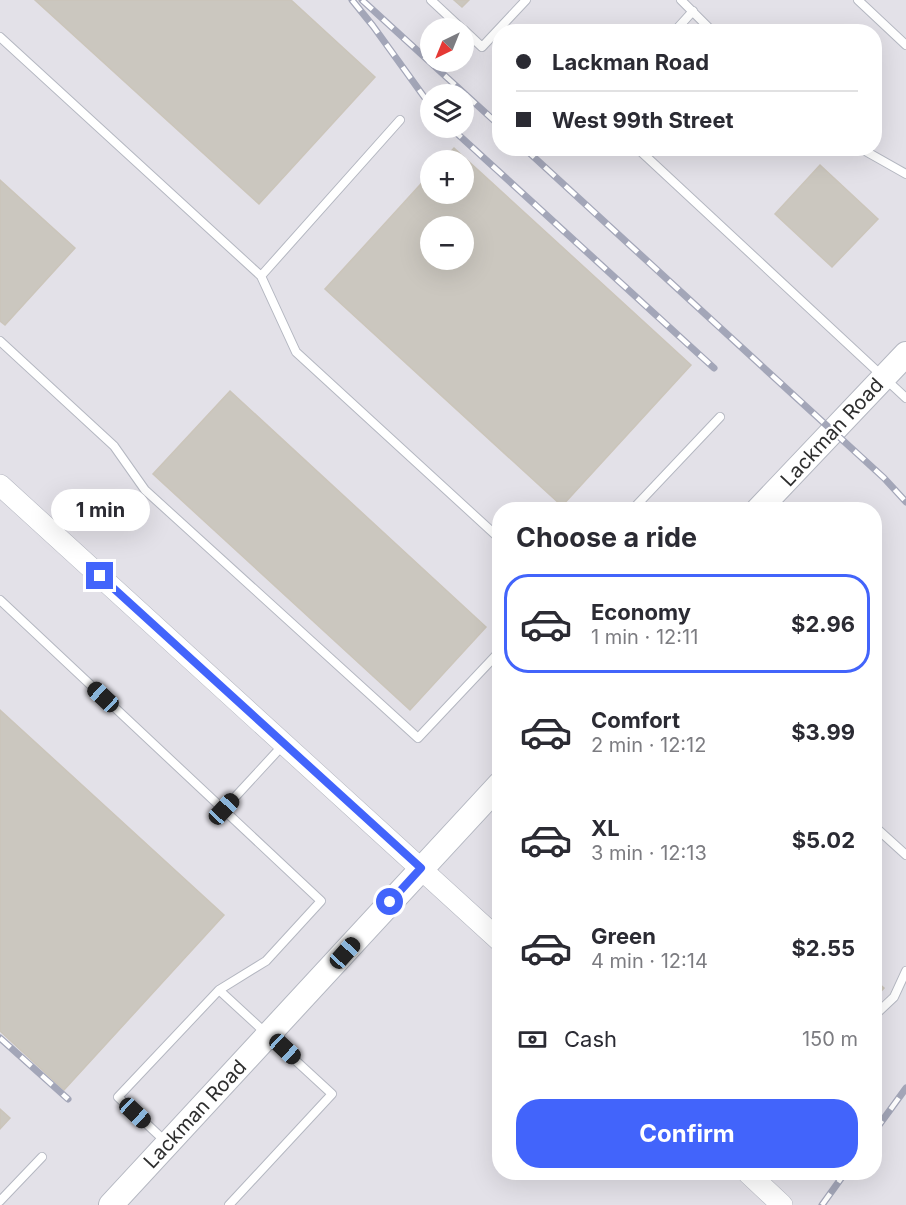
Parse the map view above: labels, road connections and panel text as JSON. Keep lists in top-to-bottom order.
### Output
{
  "streets": {
    "main road": ["Lackman Road"]
  },
  "north": "bottom left",
  "page": {
    "map_buttons": ["+", "−"],
    "banner": ["Lackman Road", "West 99th Street"],
    "bubble": "1 min",
    "heading": "Choose a ride",
    "list": [
      {
        "name": "Economy",
        "note": "1 min · 12:11",
        "value": "$2.96"
      },
      {
        "name": "Comfort",
        "note": "2 min · 12:12",
        "value": "$3.99"
      },
      {
        "name": "XL",
        "note": "3 min · 12:13",
        "value": "$5.02"
      },
      {
        "name": "Green",
        "note": "4 min · 12:14",
        "value": "$2.55"
      }
    ],
    "pay": ["Cash", "150 m"],
    "buttons": "Confirm"
  }
}
